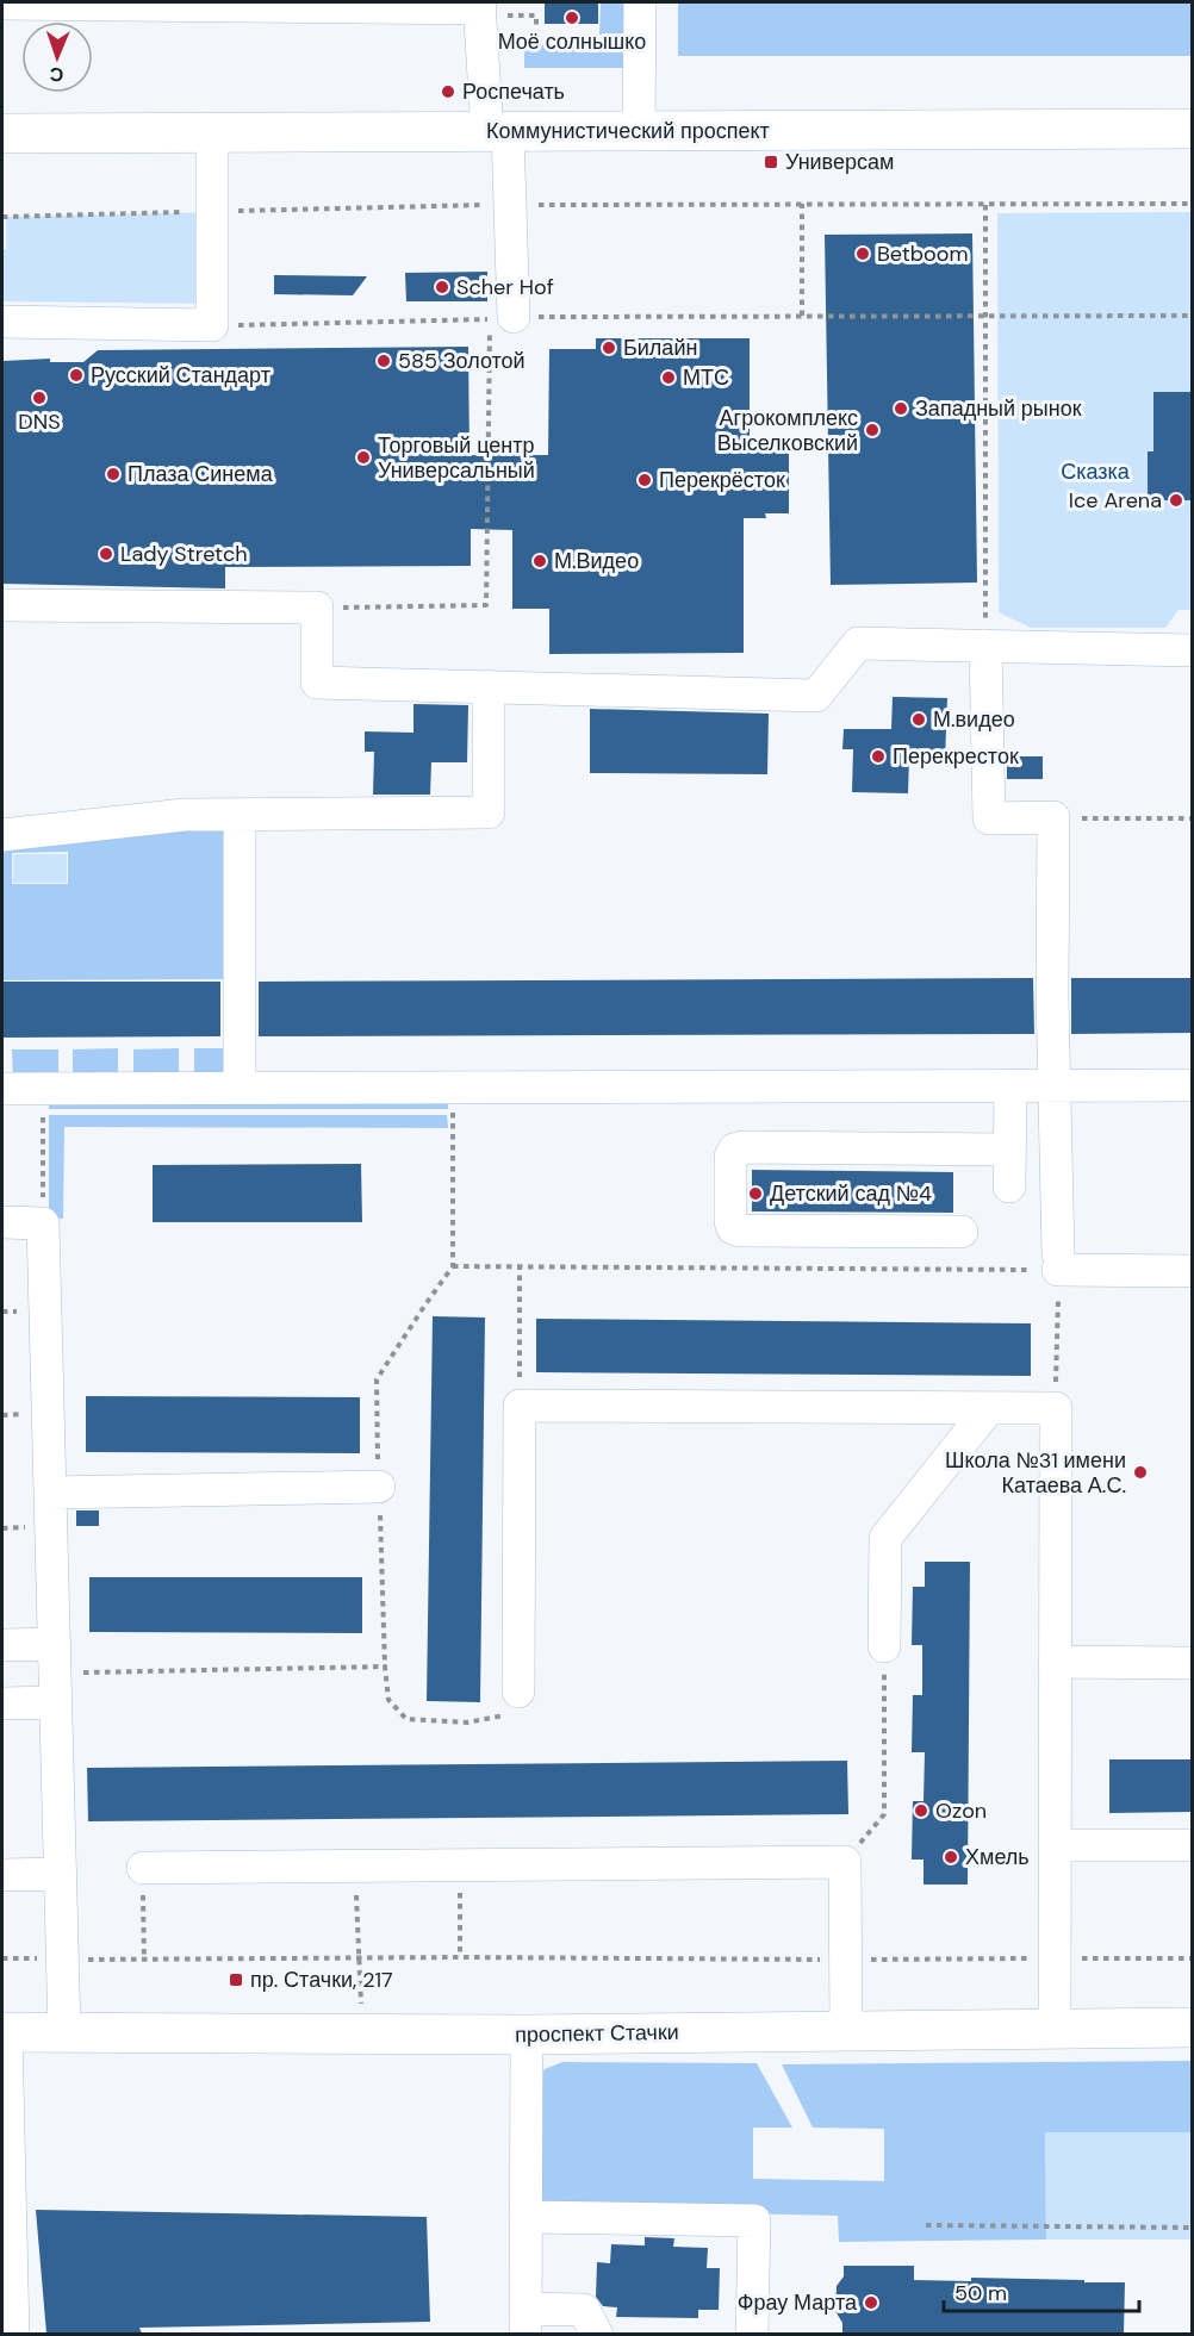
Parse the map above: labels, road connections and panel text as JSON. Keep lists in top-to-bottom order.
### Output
{
  "streets": {
    "main road": ["Коммунистический проспект", "проспект Стачки"]
  },
  "parks": ["Сказка"],
  "places": {
    "other": [
      "Моё солнышко",
      "Роспечать",
      "Betboom",
      "Scher Hof",
      "Билайн",
      "585 Золотой",
      "Русский Стандарт",
      "МТС",
      "DNS",
      "Западный рынок",
      "Агрокомплекс Выселковский",
      "Торговый центр Универсальный",
      "Плаза Синема",
      "Перекрёсток",
      "Ice Arena",
      "Lady Stretch",
      "М.Видео",
      "М.видео",
      "Перекресток",
      "Детский сад №4",
      "Школа №31 имени Катаева А.С.",
      "Ozon",
      "Хмель",
      "Фрау Марта"
    ],
    "transit": ["Универсам", "пр. Стачки, 217"]
  },
  "scale_bar": "50 m",
  "north": "bottom"
}
